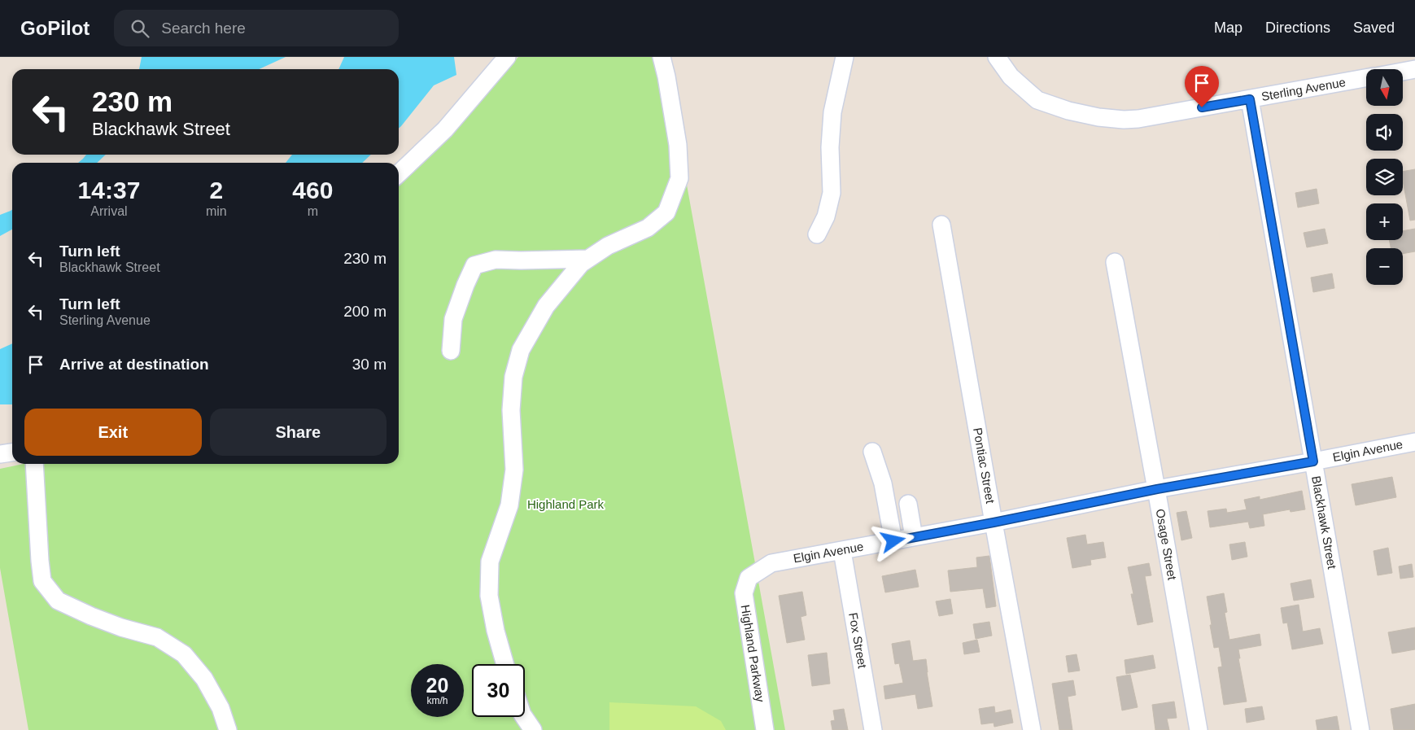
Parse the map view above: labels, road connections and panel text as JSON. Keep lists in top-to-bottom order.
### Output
{
  "streets": {
    "street": [
      "Sterling Avenue",
      "Elgin Avenue",
      "Pontiac Street",
      "Blackhawk Street",
      "Osage Street",
      "Fox Street",
      "Highland Parkway"
    ]
  },
  "crossings": [
    ["Sterling Avenue", "Blackhawk Street"],
    ["Elgin Avenue", "Pontiac Street"],
    ["Elgin Avenue", "Blackhawk Street"],
    ["Elgin Avenue", "Osage Street"],
    ["Elgin Avenue", "Fox Street"],
    ["Elgin Avenue", "Highland Parkway"]
  ],
  "parks": ["Highland Park"],
  "north": "bottom",
  "page": {
    "header": "GoPilot",
    "search": "Search here",
    "nav": ["Map", "Directions", "Saved"],
    "map_buttons": ["+", "−"],
    "turn": ["230 m", "Blackhawk Street"],
    "eta": [
      "14:37",
      "Arrival",
      "2",
      "min",
      "460",
      "m"
    ],
    "list": [
      {
        "name": "Turn left",
        "note": "Blackhawk Street",
        "value": "230 m"
      },
      {
        "name": "Turn left",
        "note": "Sterling Avenue",
        "value": "200 m"
      },
      {
        "name": "Arrive at destination",
        "value": "30 m"
      }
    ],
    "buttons": ["Exit", "Share"],
    "speed": "20 km/h",
    "limit": "30"
  }
}
